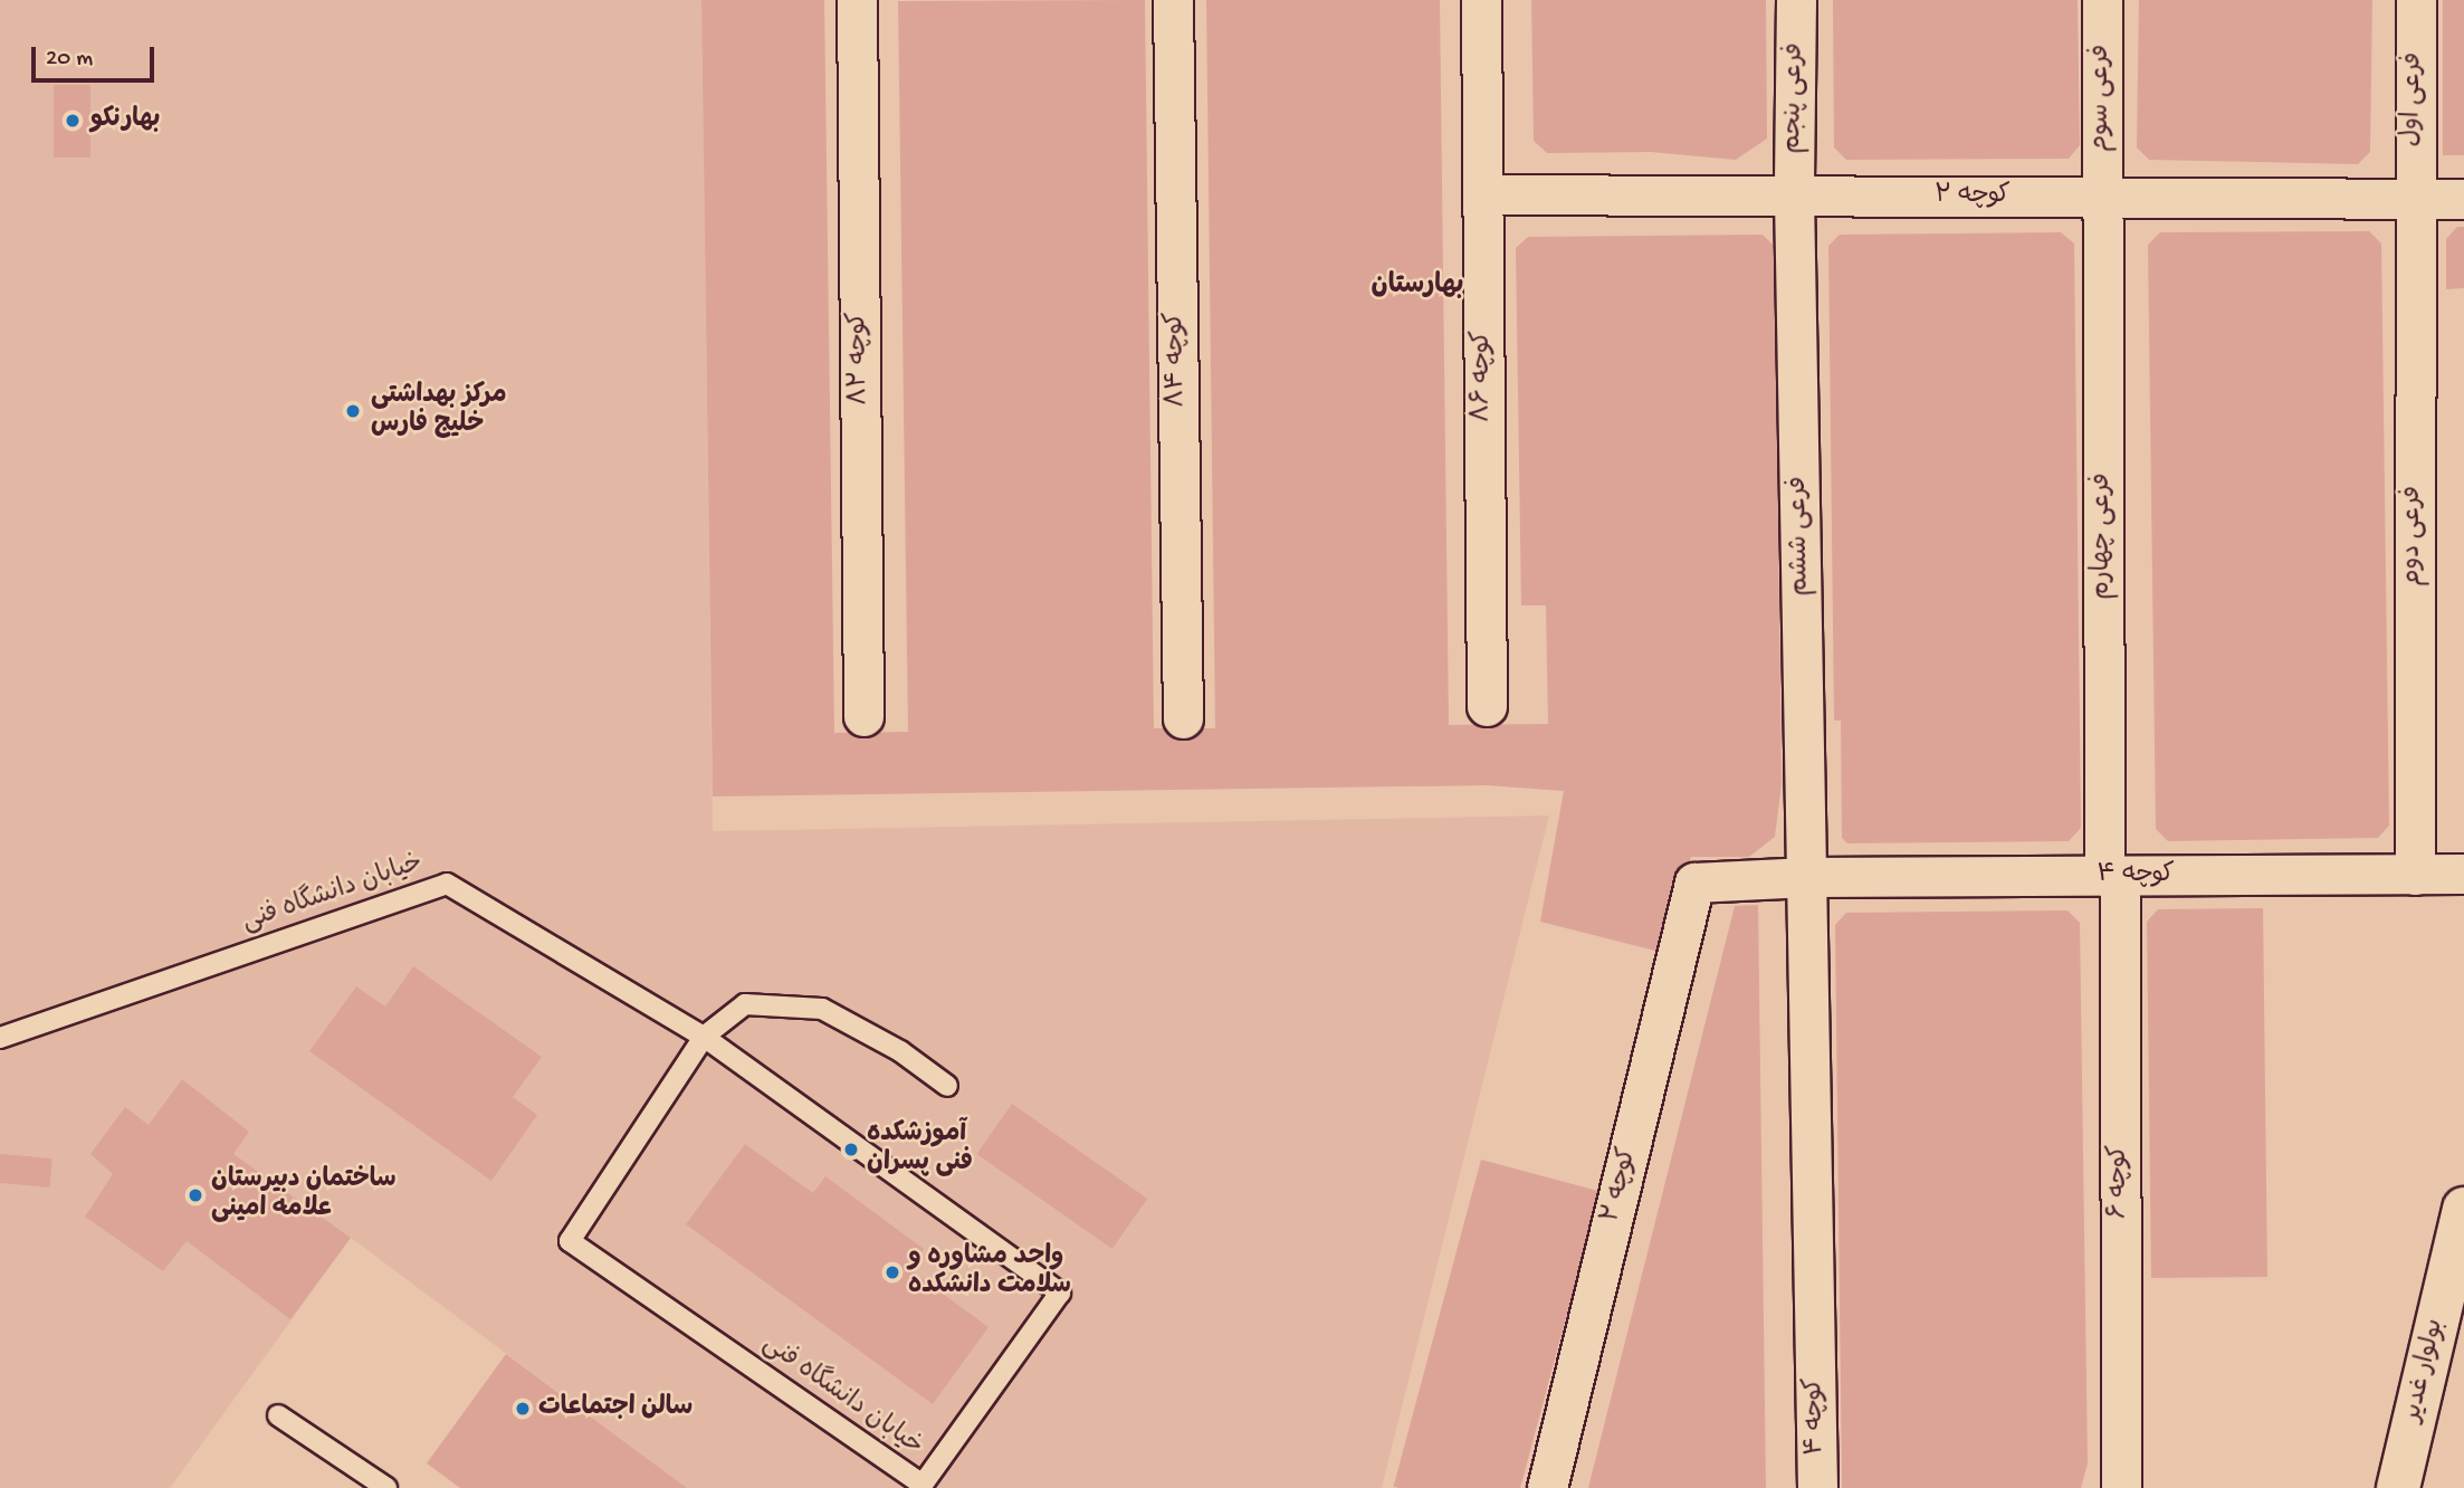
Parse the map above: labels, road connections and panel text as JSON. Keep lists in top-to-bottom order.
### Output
{
  "streets": {
    "street": [
      "فرعی پنجم",
      "فرعی سوم",
      "فرعی اول",
      "کوچه ۲",
      "کوچه ۸۲",
      "کوچه ۸۴",
      "کوچه ۸۶",
      "فرعی ششم",
      "فرعی چهارم",
      "فرعی دوم",
      "کوچه ۴",
      "کوچه ۶",
      "بولوار غدیر"
    ],
    "lane": ["خیابان دانشگاه فنی"]
  },
  "crossings": [
    ["فرعی پنجم", "کوچه ۲"],
    ["فرعی پنجم", "فرعی ششم"],
    ["فرعی سوم", "کوچه ۲"],
    ["فرعی سوم", "فرعی چهارم"],
    ["فرعی اول", "کوچه ۲"],
    ["فرعی اول", "فرعی دوم"],
    ["کوچه ۲", "کوچه ۸۶"],
    ["کوچه ۲", "فرعی ششم"],
    ["کوچه ۲", "فرعی چهارم"],
    ["کوچه ۲", "فرعی دوم"],
    ["کوچه ۲", "کوچه ۴"],
    ["فرعی ششم", "کوچه ۴"],
    ["فرعی چهارم", "کوچه ۴"],
    ["فرعی چهارم", "کوچه ۶"],
    ["فرعی دوم", "کوچه ۴"],
    ["کوچه ۴", "کوچه ۶"]
  ],
  "districts": ["بهارستان"],
  "places": [
    "بهارنکو",
    "مرکز بهداشتی خلیج فارس",
    "آموزشکده فنی پسران",
    "ساختمان دبیرستان علامه امینی",
    "واحد مشاوره و سلامت دانشکده",
    "سالن اجتماعات"
  ],
  "scale_bar": "20 m"
}
